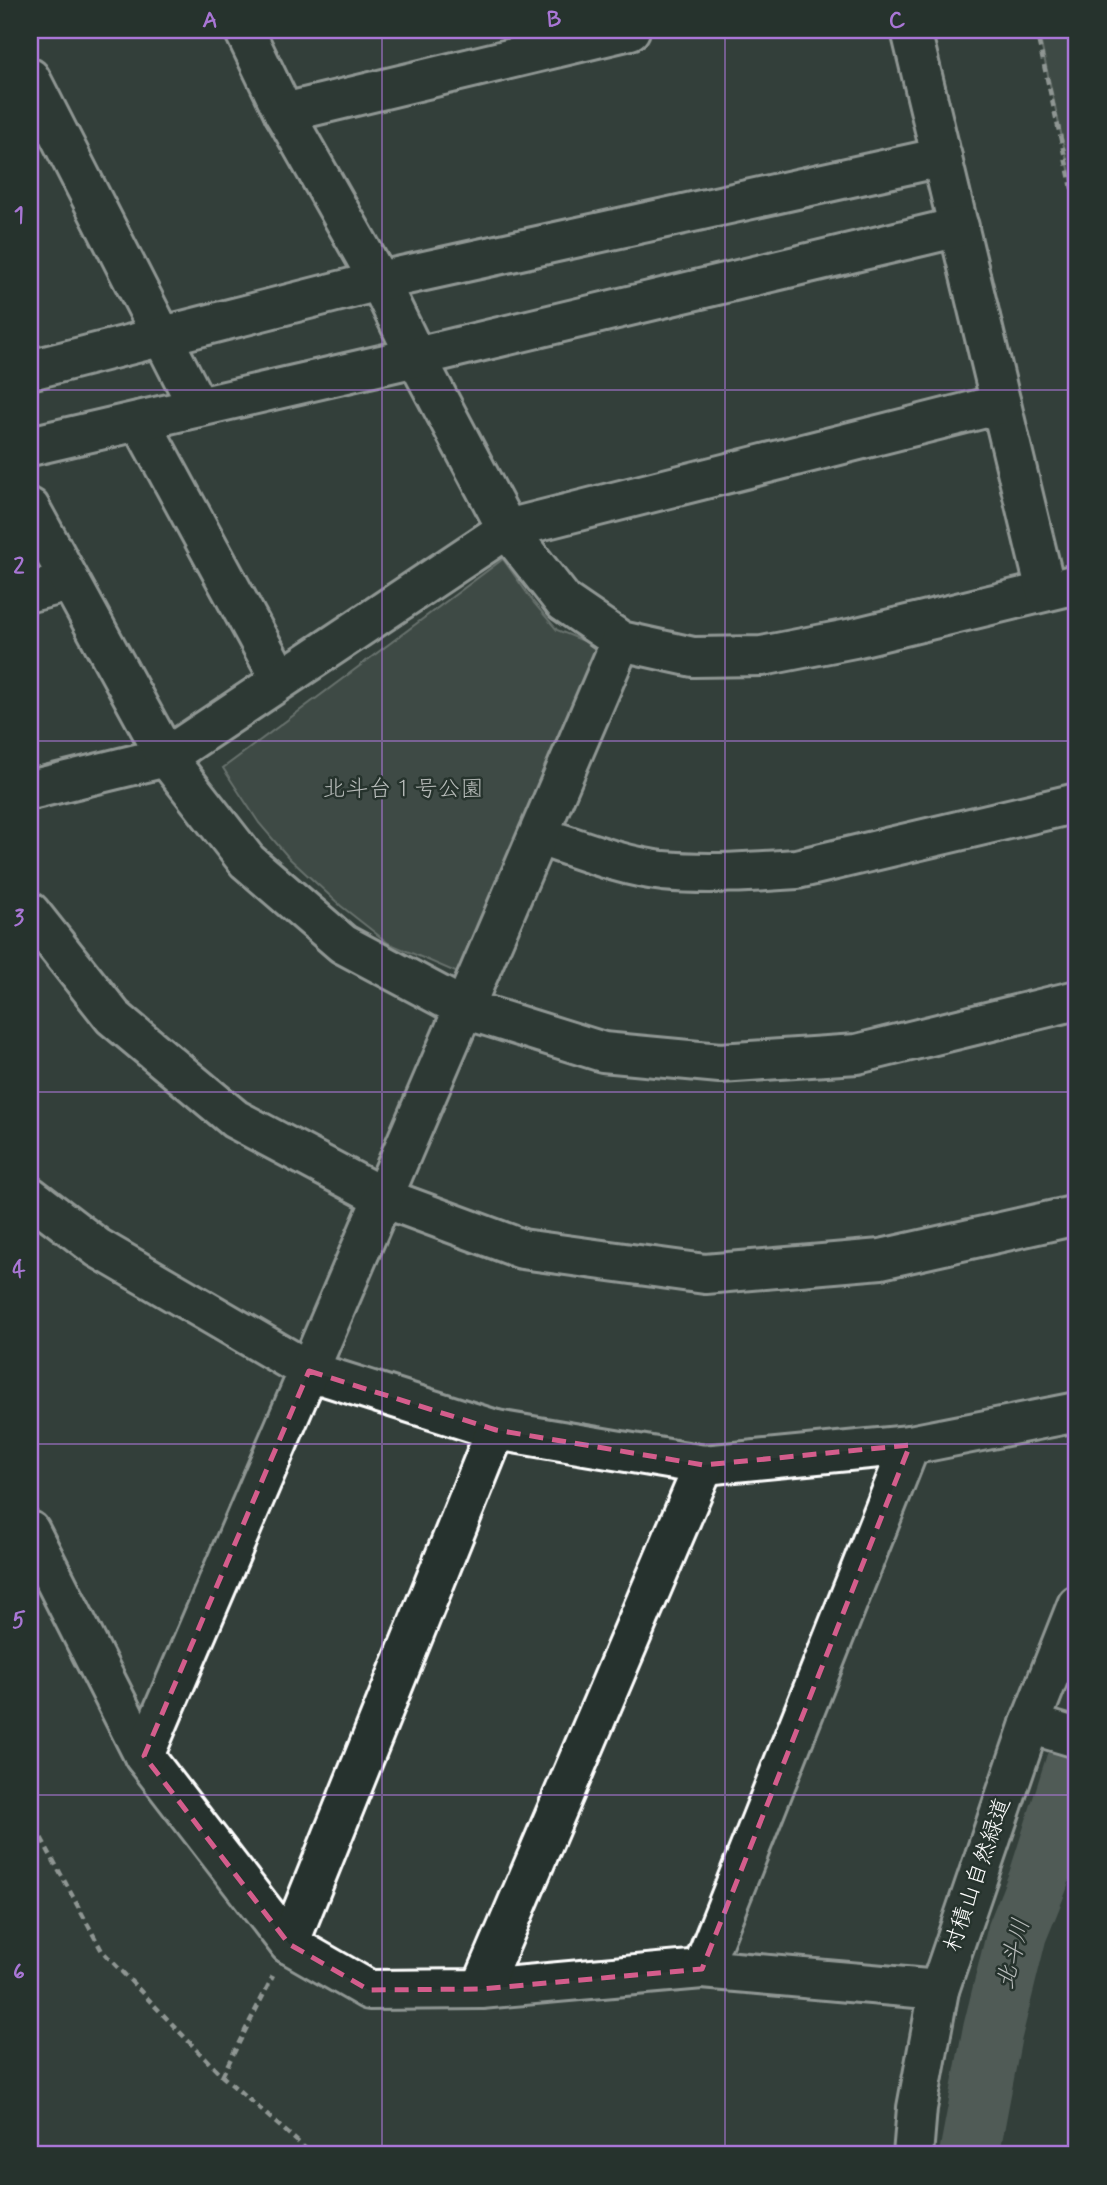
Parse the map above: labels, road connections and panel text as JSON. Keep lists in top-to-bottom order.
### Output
{
  "streets": {
    "street": ["村積山自然緑道"]
  },
  "water": ["北斗川"],
  "parks": ["北斗台１号公園"],
  "grid": {
    "columns": ["A", "B", "C"],
    "rows": [
      "1",
      "2",
      "3",
      "4",
      "5",
      "6"
    ]
  }
}
